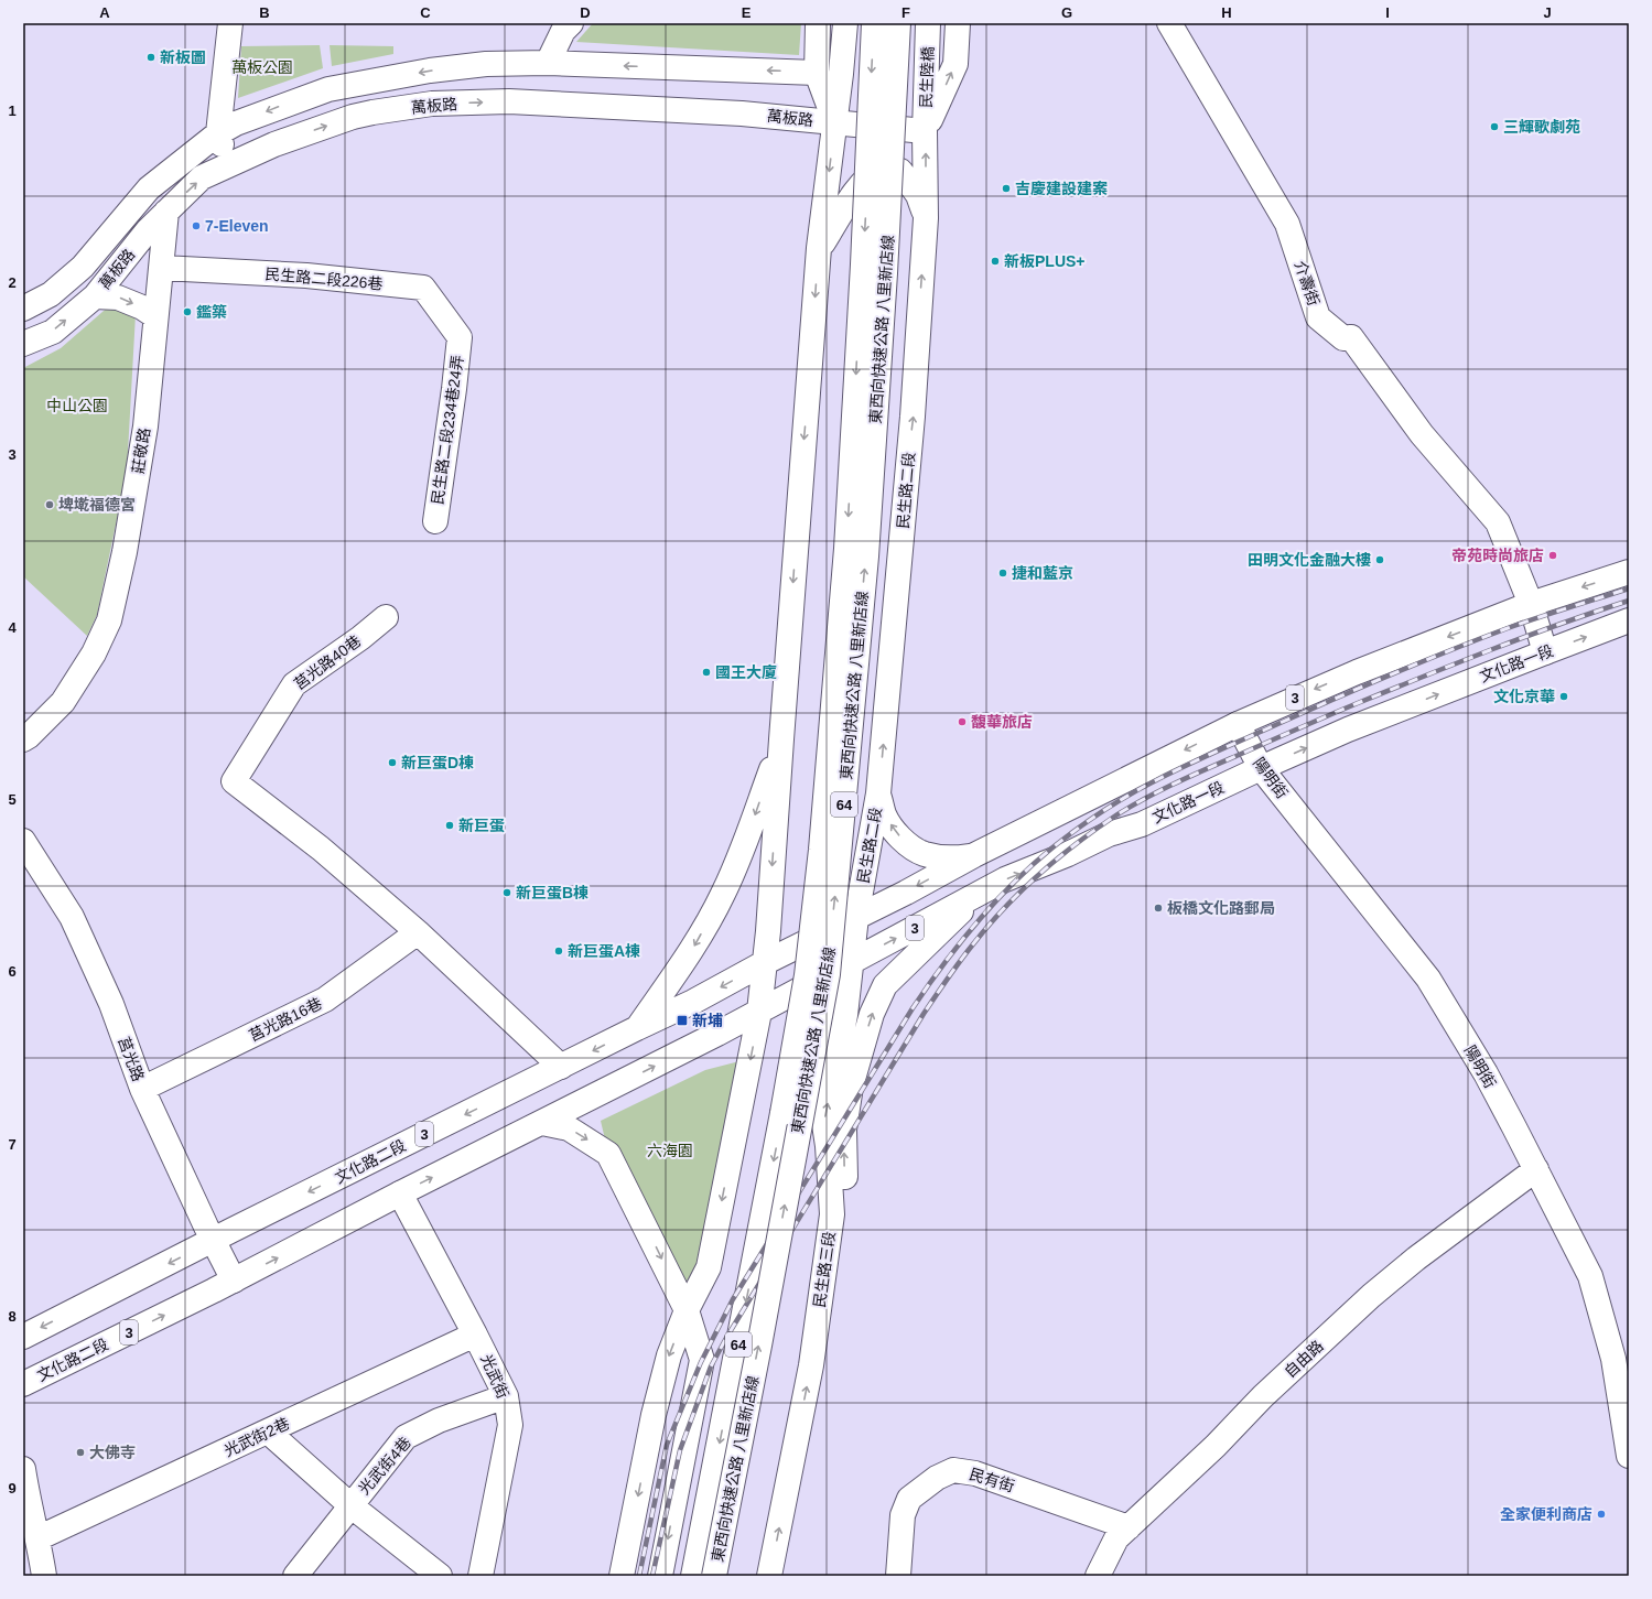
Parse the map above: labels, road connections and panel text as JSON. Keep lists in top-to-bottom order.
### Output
{
  "streets": {
    "main road": [
      "民生陸橋",
      "萬板路",
      "民生路二段226巷",
      "介壽街",
      "東西向快速公路 八里新店線",
      "民生路二段234巷24弄",
      "莊敬路",
      "民生路二段",
      "莒光路40巷",
      "文化路一段",
      "3",
      "陽明街",
      "64",
      "莒光路16巷",
      "莒光路",
      "文化路二段",
      "民生路三段",
      "自由路",
      "光武街",
      "光武街2巷",
      "光武街4巷",
      "民有街"
    ]
  },
  "crossings": [
    ["民生陸橋", "萬板路"],
    ["民生陸橋", "民生路二段"],
    ["萬板路", "莊敬路"],
    ["萬板路", "民生路二段"],
    ["民生路二段226巷", "民生路二段234巷24弄"],
    ["民生路二段226巷", "莊敬路"],
    ["介壽街", "3"],
    ["民生路二段", "文化路一段"],
    ["民生路二段", "3"],
    ["民生路二段", "民生路三段"],
    ["莒光路40巷", "莒光路16巷"],
    ["文化路一段", "陽明街"],
    ["文化路一段", "文化路二段"],
    ["文化路一段", "民生路三段"],
    ["3", "陽明街"],
    ["3", "文化路二段"],
    ["陽明街", "自由路"],
    ["莒光路16巷", "莒光路"],
    ["莒光路", "文化路二段"],
    ["文化路二段", "光武街"],
    ["自由路", "民有街"],
    ["光武街", "光武街2巷"],
    ["光武街", "光武街4巷"]
  ],
  "parks": ["萬板公園", "中山公園", "六海園"],
  "places": {
    "other": [
      "新板圖",
      "三輝歌劇苑",
      "吉慶建設建案",
      "7-Eleven",
      "新板PLUS+",
      "鑑築",
      "埤墘福德宮",
      "帝苑時尚旅店",
      "田明文化金融大樓",
      "捷和藍京",
      "國王大廈",
      "文化京華",
      "馥華旅店",
      "新巨蛋D棟",
      "新巨蛋",
      "新巨蛋B棟",
      "板橋文化路郵局",
      "新巨蛋A棟",
      "大佛寺",
      "全家便利商店"
    ],
    "transit": ["新埔"]
  },
  "grid": {
    "columns": [
      "A",
      "B",
      "C",
      "D",
      "E",
      "F",
      "G",
      "H",
      "I",
      "J"
    ],
    "rows": [
      "1",
      "2",
      "3",
      "4",
      "5",
      "6",
      "7",
      "8",
      "9"
    ]
  }
}
